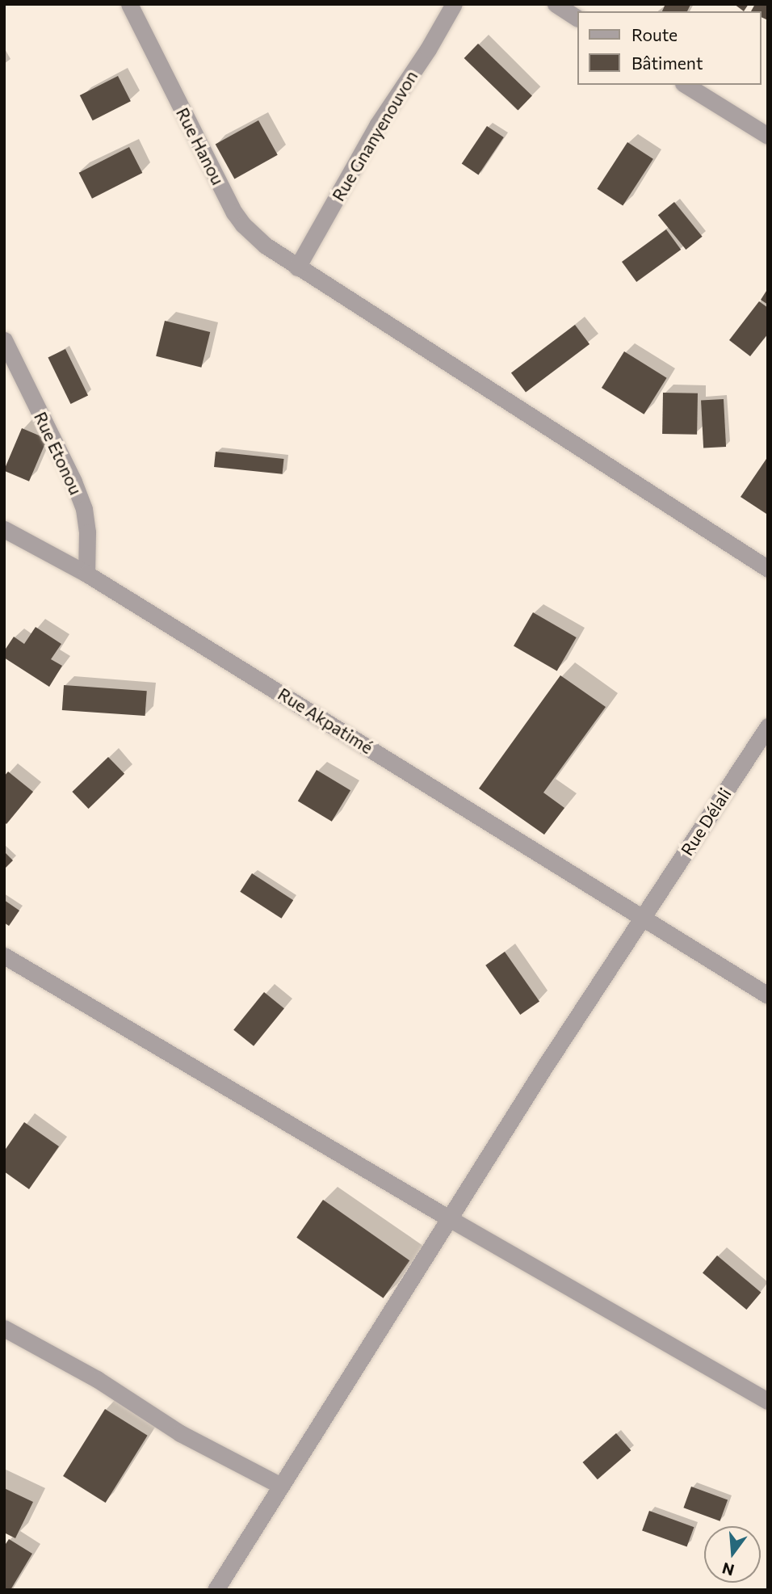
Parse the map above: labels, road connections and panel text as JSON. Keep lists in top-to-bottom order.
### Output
{
  "streets": {
    "street": [
      "Rue Gnanyenouvon",
      "Rue Hanou",
      "Rue Etonou",
      "Rue Akpatimé",
      "Rue Délali"
    ]
  },
  "crossings": [
    ["Rue Gnanyenouvon", "Rue Hanou"],
    ["Rue Etonou", "Rue Akpatimé"],
    ["Rue Akpatimé", "Rue Délali"]
  ],
  "legend": ["Route", "Bâtiment"],
  "north": "bottom"
}
